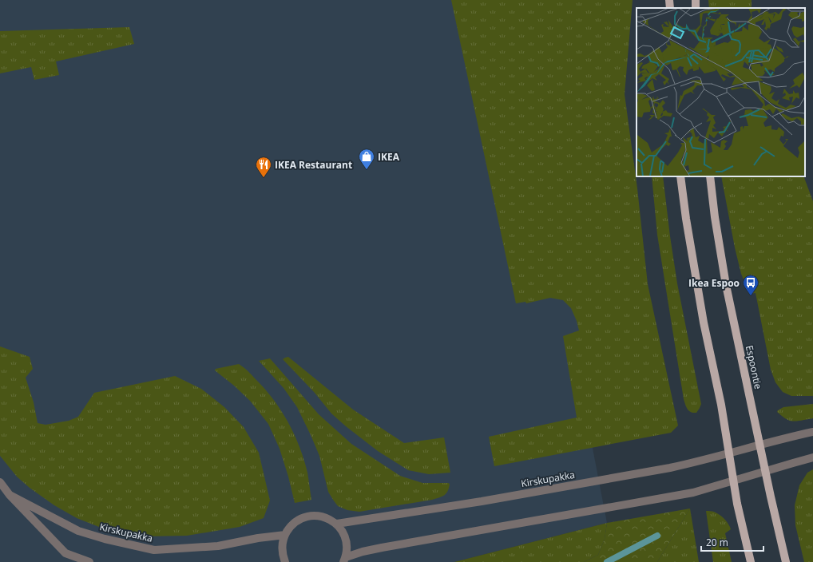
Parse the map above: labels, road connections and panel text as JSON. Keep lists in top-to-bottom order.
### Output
{
  "streets": {
    "main road": ["Espoontie"],
    "street": ["Kirskupakka"]
  },
  "crossings": [
    ["Espoontie", "Kirskupakka"]
  ],
  "places": {
    "shop": ["IKEA"],
    "restaurant": ["IKEA Restaurant"],
    "bus stop": ["Ikea Espoo"]
  },
  "scale_bar": "20 m"
}
